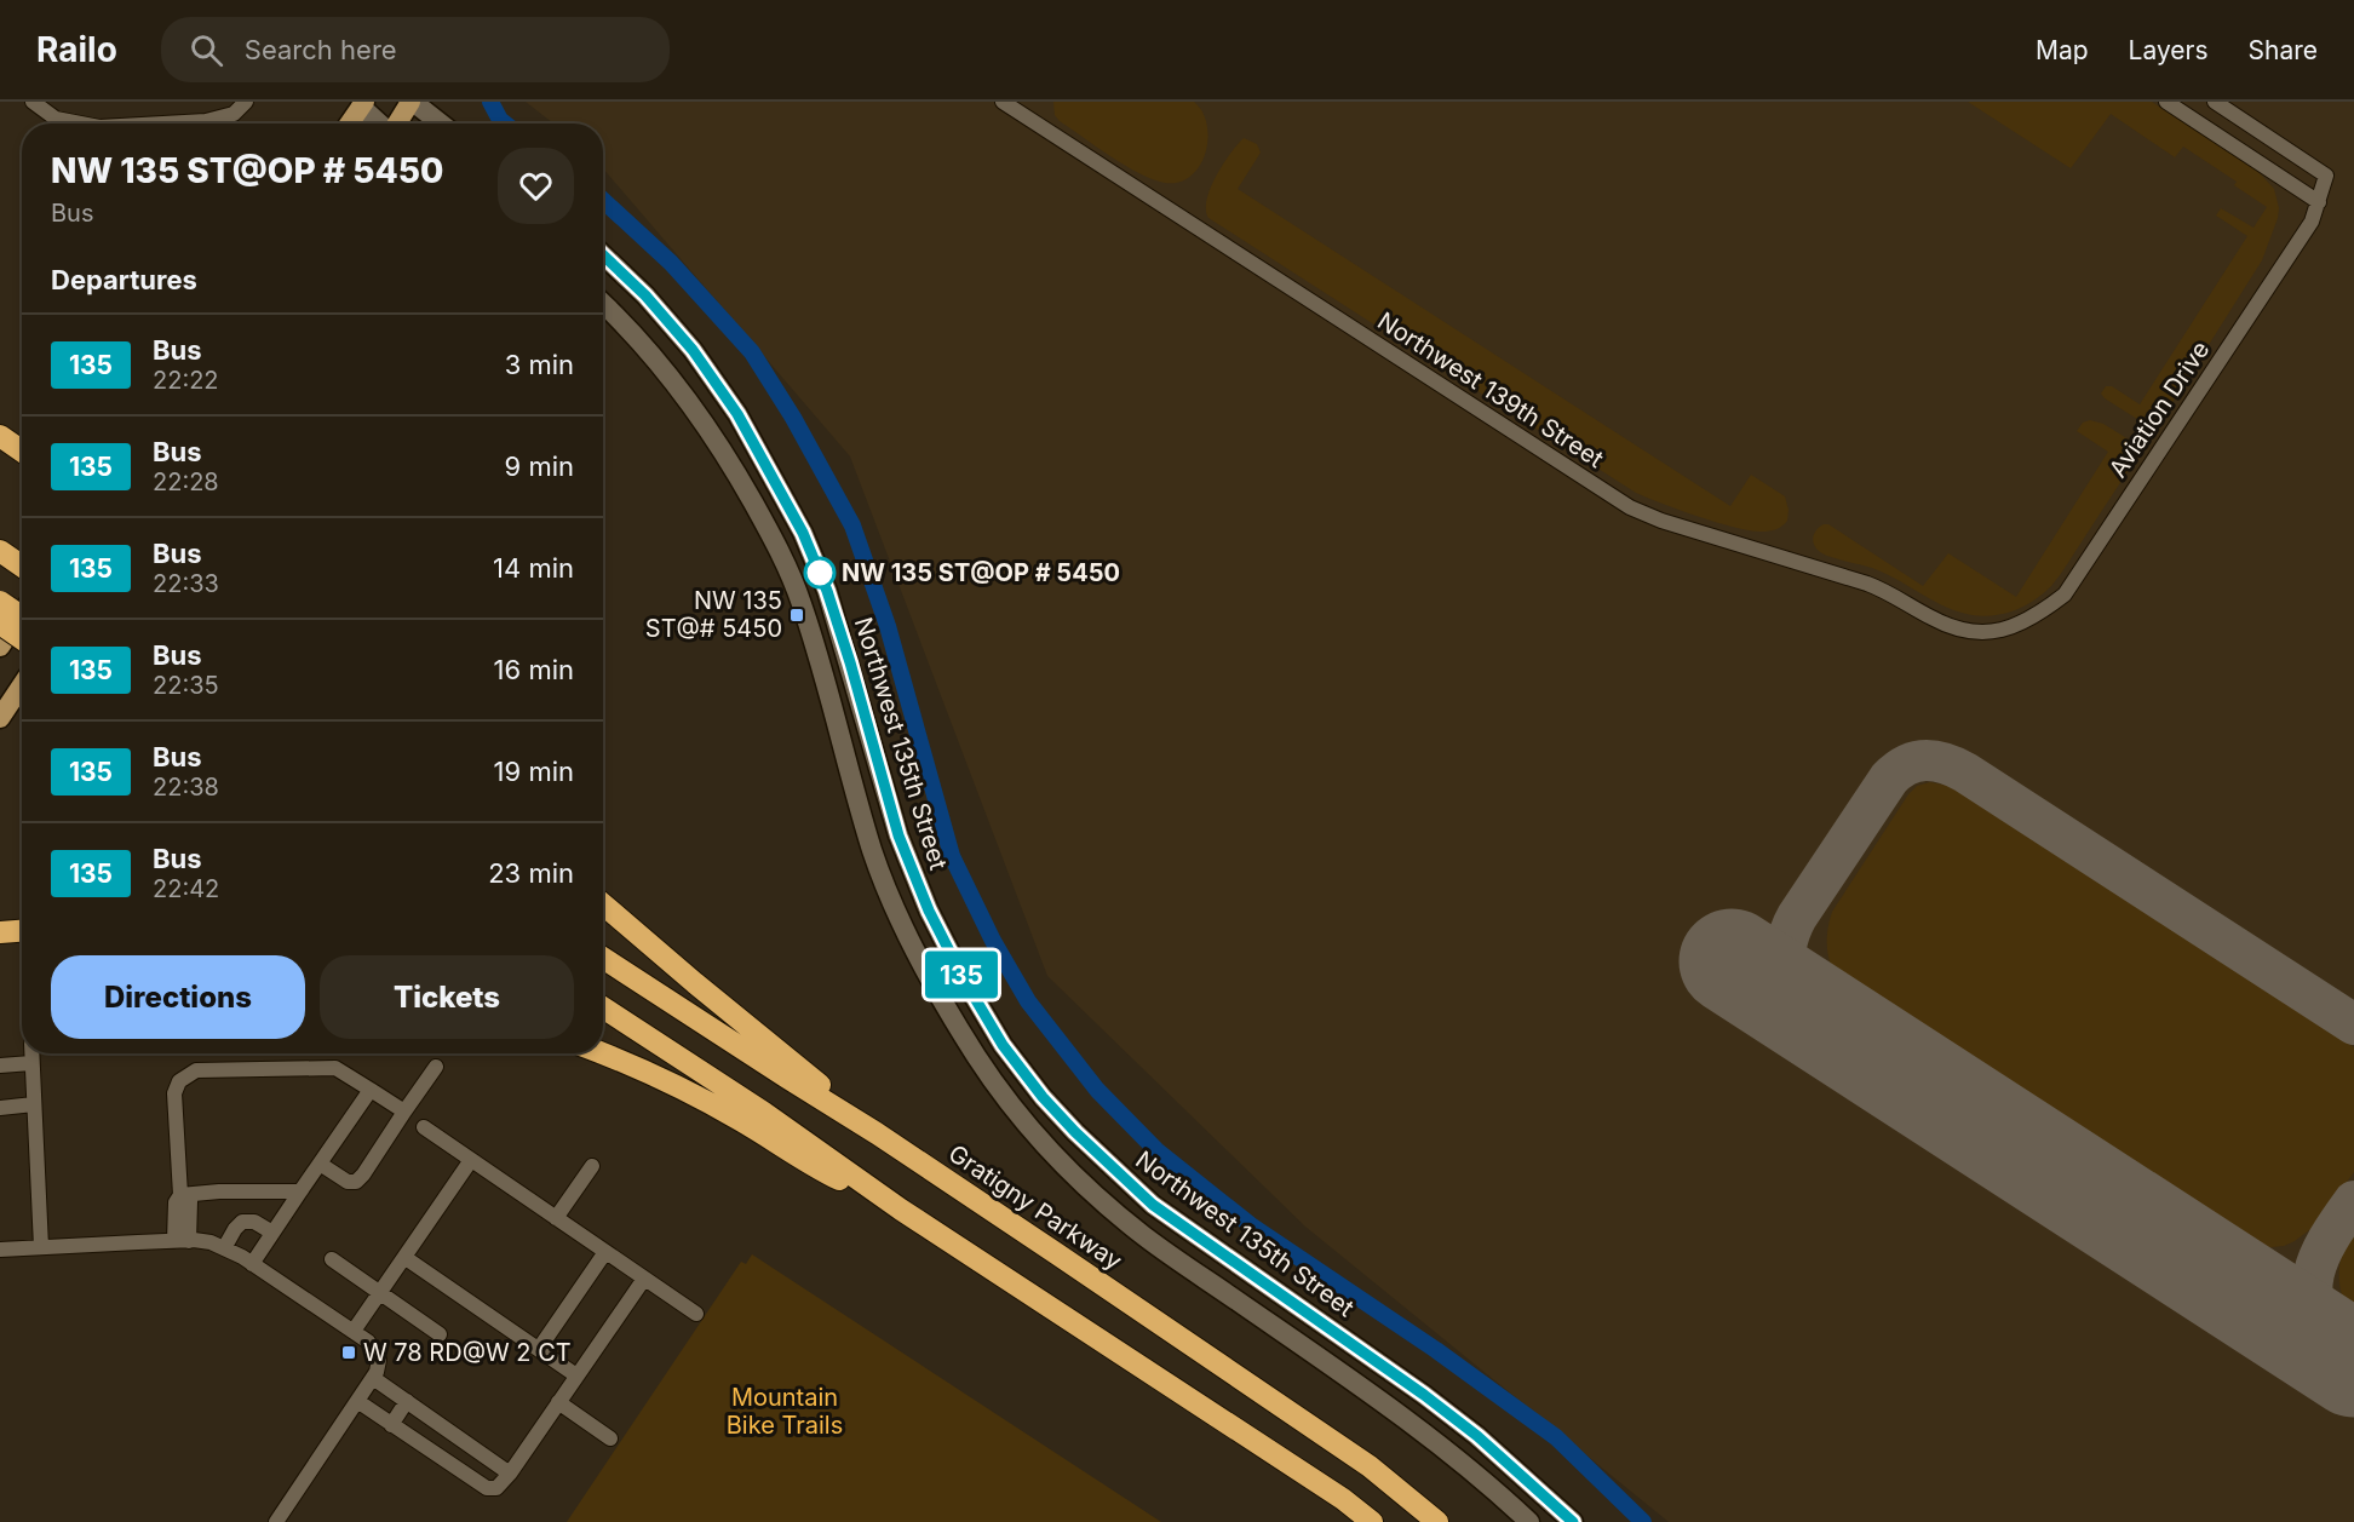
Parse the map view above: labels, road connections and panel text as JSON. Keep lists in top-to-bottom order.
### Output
{
  "streets": {
    "highway": ["Gratigny Parkway"],
    "main road": ["Northwest 135th Street"],
    "street": ["Northwest 139th Street", "Aviation Drive"]
  },
  "crossings": [
    ["Northwest 139th Street", "Aviation Drive"]
  ],
  "parks": ["Mountain Bike Trails"],
  "places": {
    "other": ["NW 135 ST@OP # 5450"],
    "transit": ["NW 135 ST@# 5450", "W 78 RD@W 2 CT"]
  },
  "lines": ["bus line 135"],
  "page": {
    "header": "Railo",
    "search": "Search here",
    "nav": ["Map", "Layers", "Share"],
    "on_map": "135",
    "heading": [
      ["NW 135 ST@OP # 5450", "Bus"],
      "Departures"
    ],
    "list": [
      {
        "mark": "135",
        "name": "Bus",
        "note": "22:22",
        "value": "3 min"
      },
      {
        "mark": "135",
        "name": "Bus",
        "note": "22:28",
        "value": "9 min"
      },
      {
        "mark": "135",
        "name": "Bus",
        "note": "22:33",
        "value": "14 min"
      },
      {
        "mark": "135",
        "name": "Bus",
        "note": "22:35",
        "value": "16 min"
      },
      {
        "mark": "135",
        "name": "Bus",
        "note": "22:38",
        "value": "19 min"
      },
      {
        "mark": "135",
        "name": "Bus",
        "note": "22:42",
        "value": "23 min"
      }
    ],
    "buttons": ["Directions", "Tickets"]
  }
}
